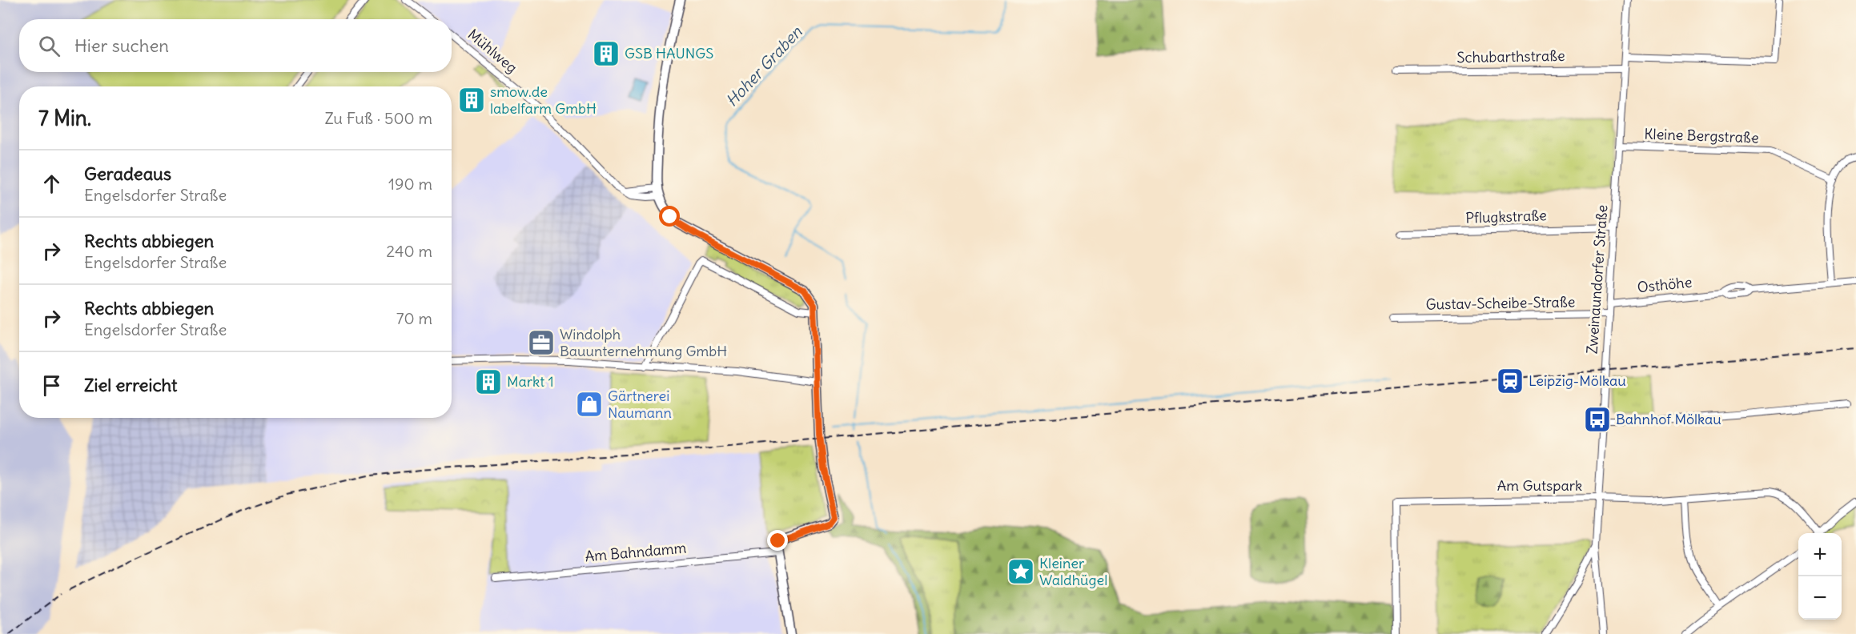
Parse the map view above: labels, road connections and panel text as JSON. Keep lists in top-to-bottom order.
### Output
{
  "streets": {
    "street": [
      "Mühlweg",
      "Schubarthstraße",
      "Kleine Bergstraße",
      "Pflugkstraße",
      "Zweinaundorfer Straße",
      "Osthöhe",
      "Gustav-Scheibe-Straße",
      "Am Gutspark",
      "Am Bahndamm"
    ]
  },
  "crossings": [
    ["Schubarthstraße", "Zweinaundorfer Straße"],
    ["Kleine Bergstraße", "Zweinaundorfer Straße"],
    ["Pflugkstraße", "Zweinaundorfer Straße"],
    ["Zweinaundorfer Straße", "Osthöhe"],
    ["Zweinaundorfer Straße", "Gustav-Scheibe-Straße"],
    ["Zweinaundorfer Straße", "Am Gutspark"]
  ],
  "water": ["Hoher Graben"],
  "places": {
    "building": ["GSB HAUNGS", "smow.de labelfarm GmbH", "Markt 1"],
    "office": ["Windolph Bauunternehmung GmbH"],
    "station": ["Leipzig-Mölkau"],
    "shop": ["Gärtnerei Naumann"],
    "bus stop": ["Bahnhof Mölkau"],
    "place": ["Kleiner Waldhügel"]
  },
  "page": {
    "search": "Hier suchen",
    "heading": ["7 Min.", "Zu Fuß · 500 m"],
    "list": [
      ["Geradeaus", "Engelsdorfer Straße", "190 m"],
      ["Rechts abbiegen", "Engelsdorfer Straße", "240 m"],
      ["Rechts abbiegen", "Engelsdorfer Straße", "70 m"],
      "Ziel erreicht"
    ],
    "map_buttons": ["+", "−"]
  }
}
